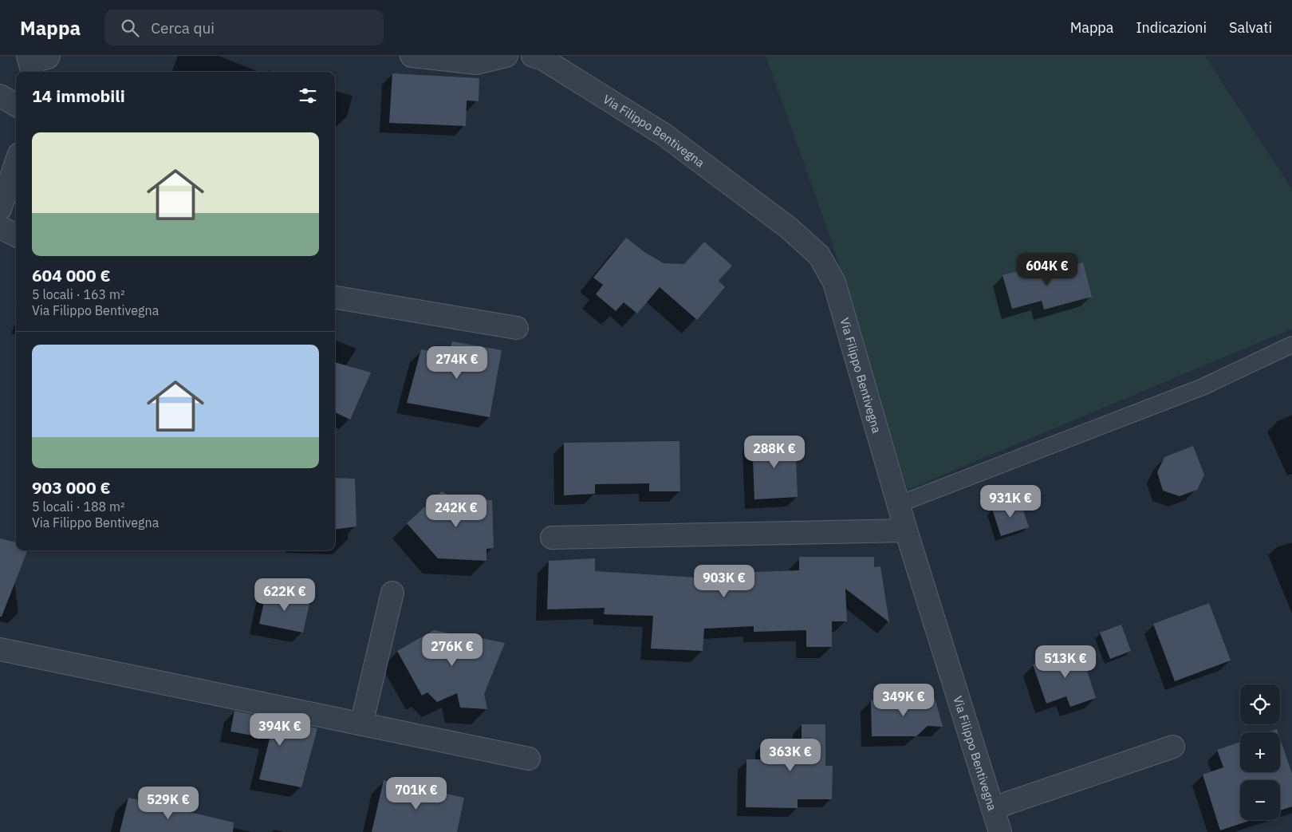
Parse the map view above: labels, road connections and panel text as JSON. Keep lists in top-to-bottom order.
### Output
{
  "streets": {
    "street": ["Via Filippo Bentivegna"]
  },
  "page": {
    "header": "Mappa",
    "search": "Cerca qui",
    "nav": ["Mappa", "Indicazioni", "Salvati"],
    "heading": "14 immobili",
    "list": [
      {
        "name": "604 000 €",
        "note": "5 locali · 163 m² · Via Filippo Bentivegna"
      },
      {
        "name": "903 000 €",
        "note": "5 locali · 188 m² · Via Filippo Bentivegna"
      }
    ],
    "price": [
      "604K €",
      "274K €",
      "288K €",
      "931K €",
      "242K €",
      "903K €",
      "622K €",
      "276K €",
      "513K €",
      "349K €",
      "394K €",
      "363K €",
      "701K €",
      "529K €"
    ],
    "map_buttons": ["+", "−"]
  }
}
